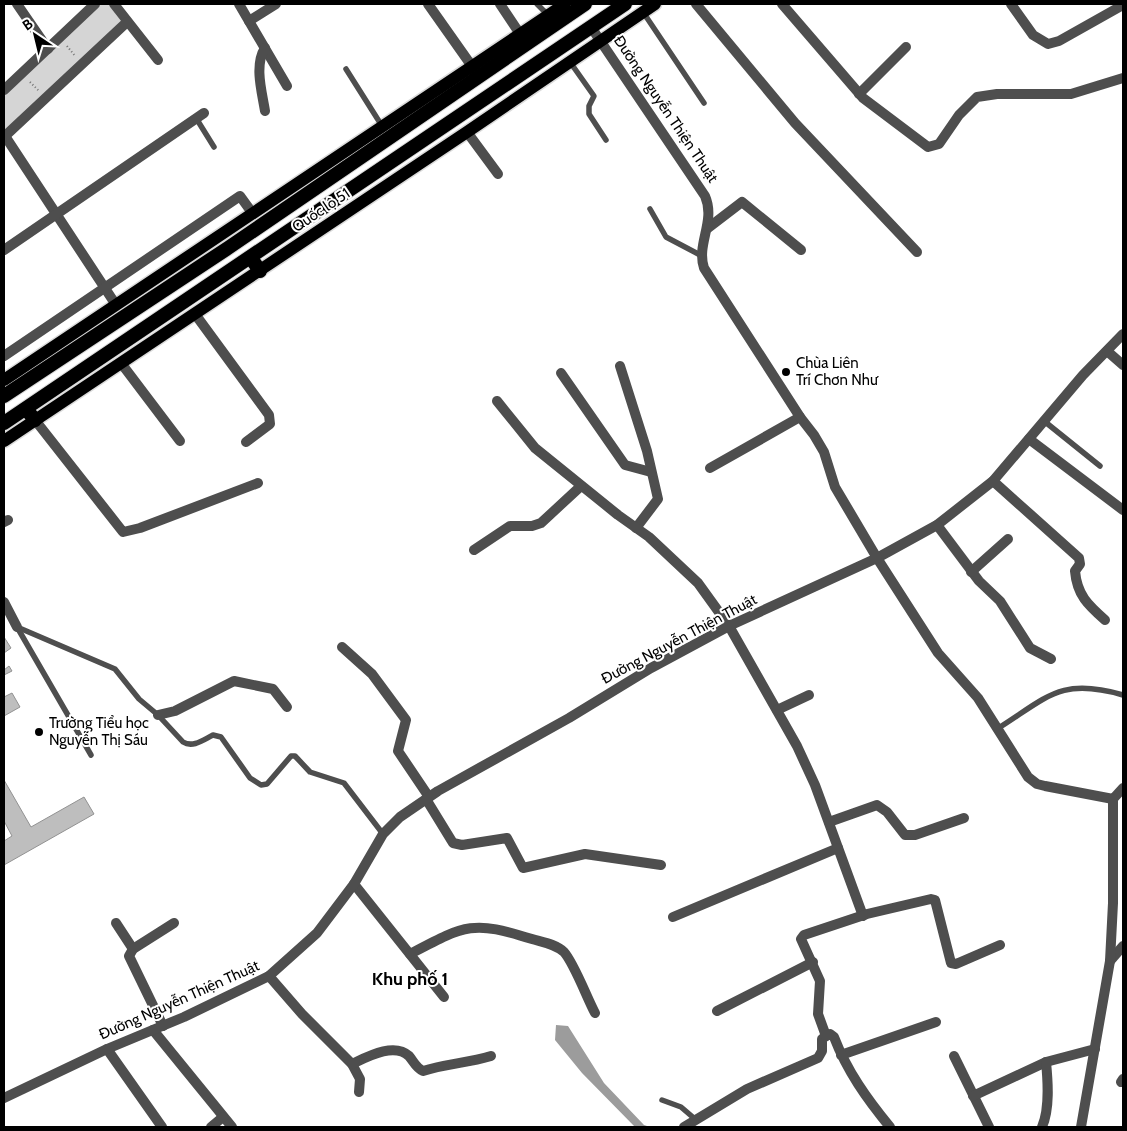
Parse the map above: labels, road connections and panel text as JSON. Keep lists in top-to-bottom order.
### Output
{
  "streets": {
    "highway": ["Quốc lộ 51"],
    "street": ["Đường Nguyễn Thiện Thuật"]
  },
  "crossings": [
    ["Đường Nguyễn Thiện Thuật", "Quốc lộ 51"]
  ],
  "districts": ["Khu phố 1"],
  "places": ["Chùa Liên Trí Chơn Như", "Trường Tiểu học Nguyễn Thị Sáu"],
  "north": "top left"
}
